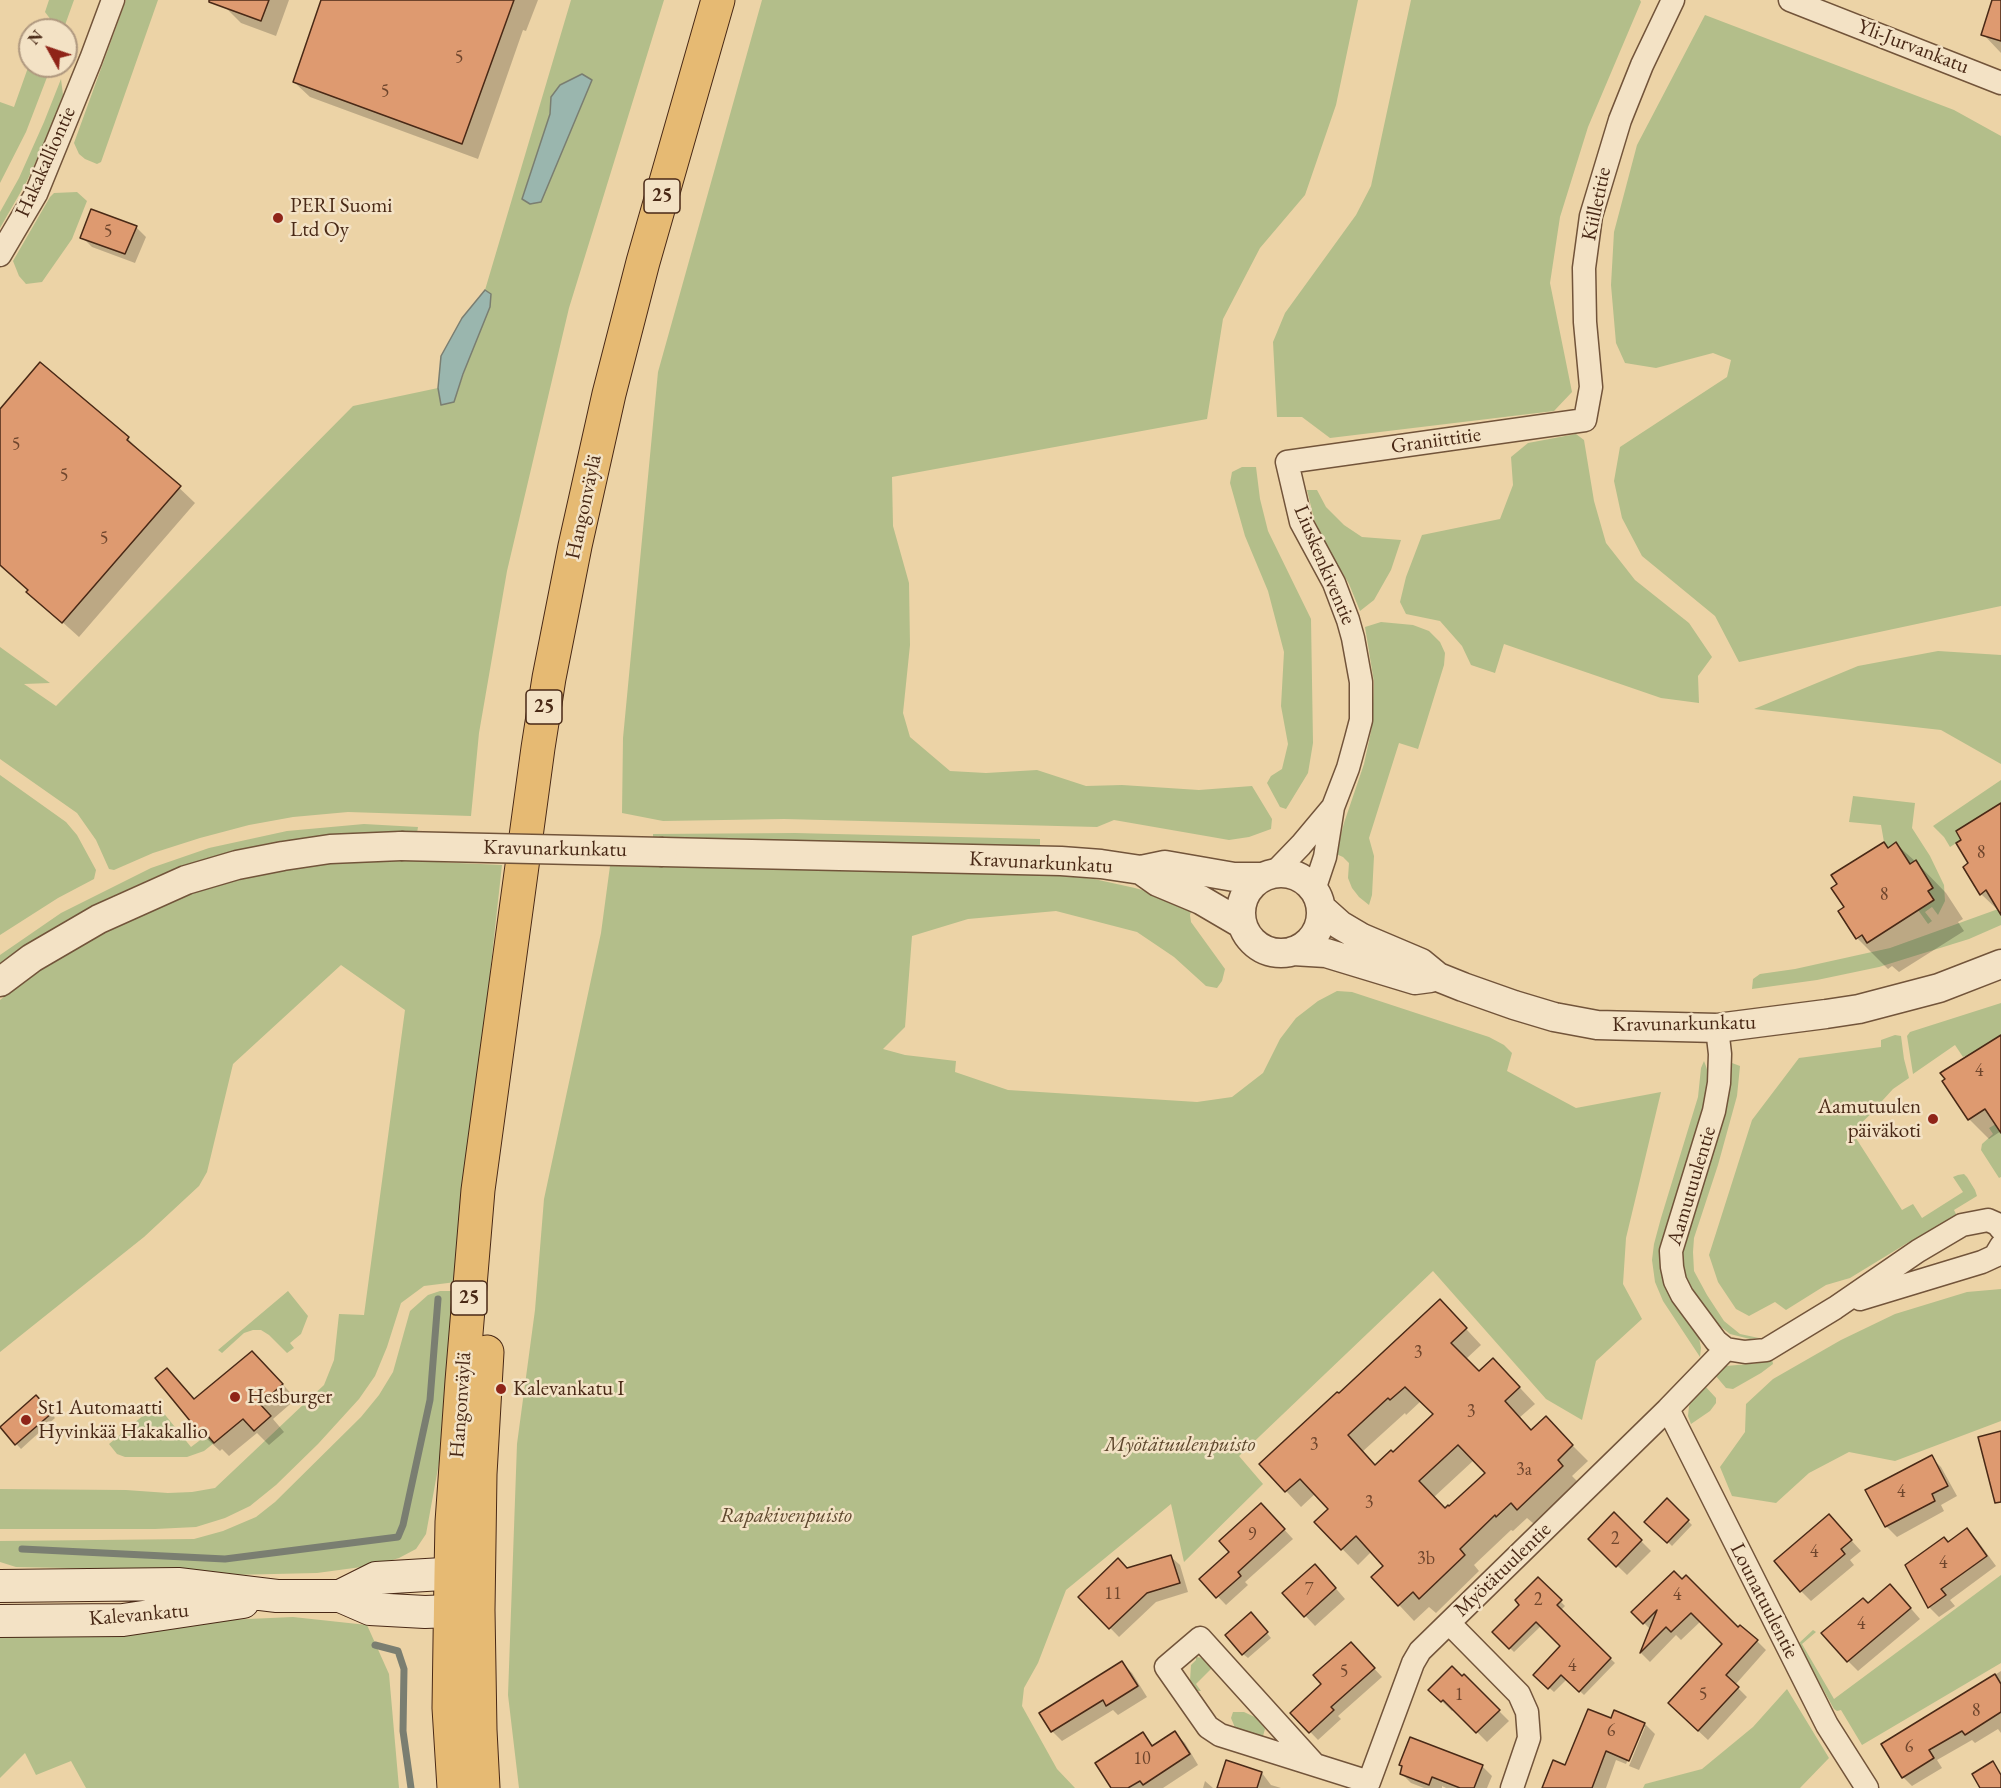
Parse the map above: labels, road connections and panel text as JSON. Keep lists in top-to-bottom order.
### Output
{
  "streets": {
    "highway": ["25", "Hangonväylä"],
    "main road": ["Kalevankatu"],
    "street": [
      "Yli-Jurvankatu",
      "Hakakalliontie",
      "Kiilletitie",
      "Graniittitie",
      "Liuskenkiventie",
      "Kravunarkunkatu",
      "Aamutuulentie",
      "Myötätuulentie",
      "Lounatuulentie"
    ]
  },
  "crossings": [
    ["Kiilletitie", "Graniittitie"],
    ["Graniittitie", "Liuskenkiventie"],
    ["Hangonväylä", "Kalevankatu"],
    ["Liuskenkiventie", "Kravunarkunkatu"],
    ["Kravunarkunkatu", "Aamutuulentie"],
    ["Aamutuulentie", "Myötätuulentie"],
    ["Myötätuulentie", "Lounatuulentie"]
  ],
  "parks": ["Myötätuulenpuisto", "Rapakivenpuisto"],
  "places": [
    "PERI Suomi Ltd Oy",
    "Aamutuulen päiväkoti",
    "Kalevankatu I",
    "Hesburger",
    "St1 Automaatti Hyvinkää Hakakallio"
  ],
  "house_numbers": [
    "5",
    "5",
    "5",
    "5",
    "5",
    "5",
    "8",
    "8",
    "4",
    "3",
    "3",
    "3",
    "3a",
    "4",
    "3",
    "9",
    "2",
    "4",
    "3b",
    "4",
    "7",
    "11",
    "4",
    "2",
    "4",
    "4",
    "5",
    "1",
    "5",
    "8",
    "6",
    "6",
    "10"
  ],
  "north": "top left"
}
